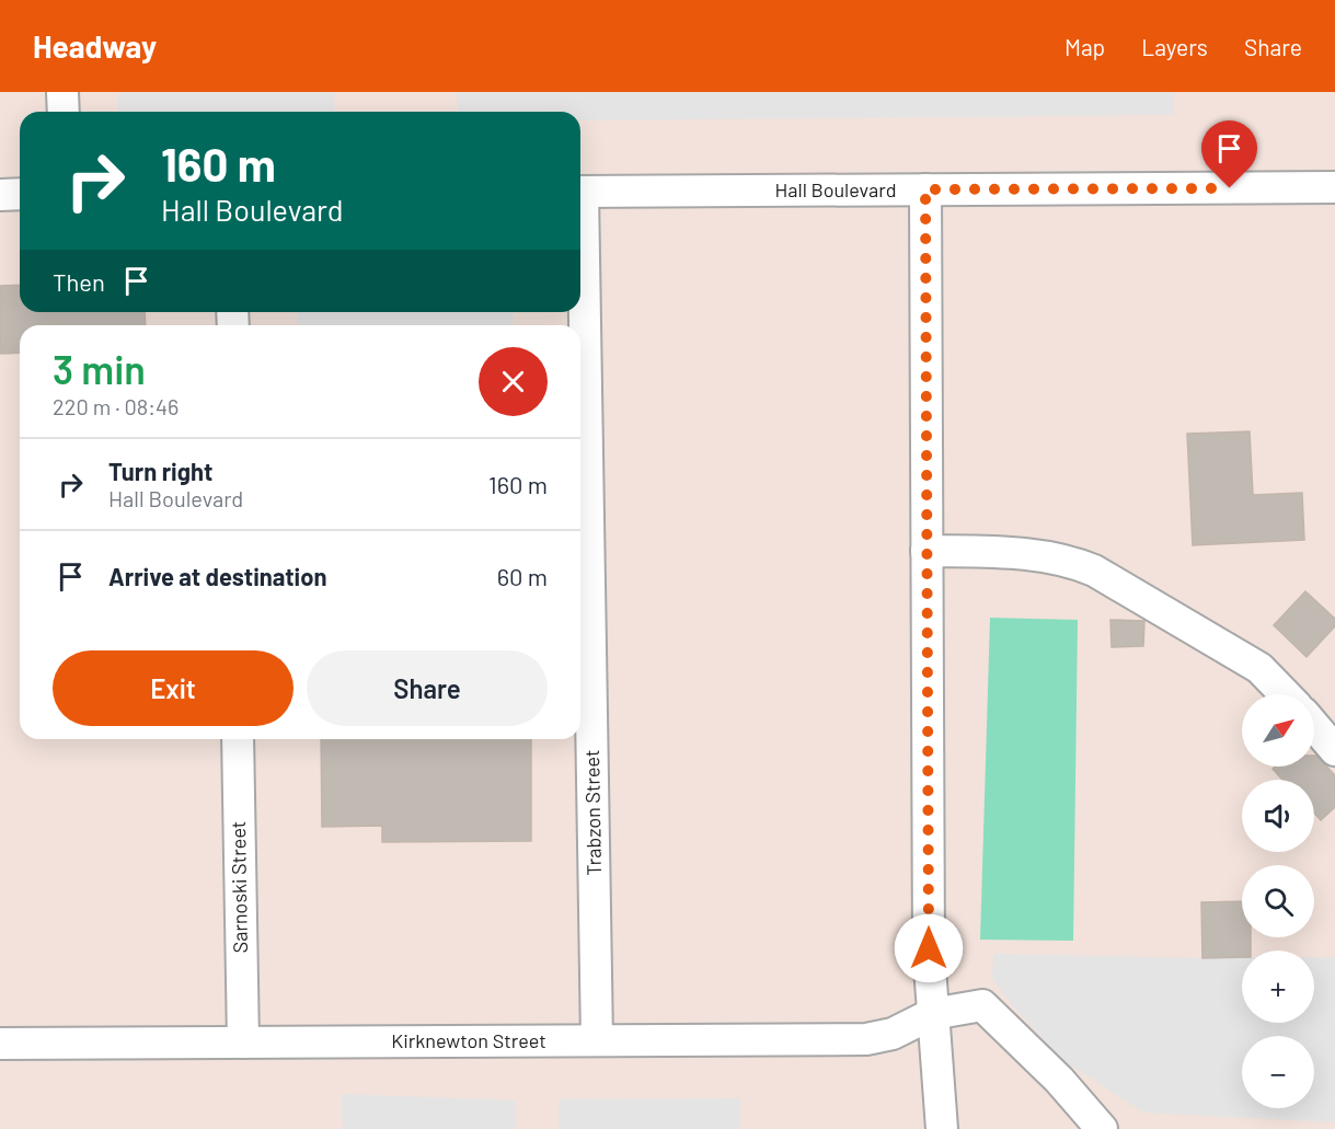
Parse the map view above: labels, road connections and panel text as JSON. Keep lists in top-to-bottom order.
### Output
{
  "streets": {
    "street": [
      "Hall Boulevard",
      "Trabzon Street",
      "Sarnoski Street",
      "Kirknewton Street"
    ]
  },
  "crossings": [
    ["Trabzon Street", "Kirknewton Street"],
    ["Sarnoski Street", "Kirknewton Street"]
  ],
  "north": "top right",
  "page": {
    "header": "Headway",
    "nav": ["Map", "Layers", "Share"],
    "turn": ["160 m", "Hall Boulevard"],
    "then": "Then",
    "heading": ["3 min", "220 m · 08:46"],
    "list": [
      {
        "name": "Turn right",
        "note": "Hall Boulevard",
        "value": "160 m"
      },
      {
        "name": "Arrive at destination",
        "value": "60 m"
      }
    ],
    "buttons": ["Exit", "Share"],
    "map_buttons": ["+", "−"]
  }
}
